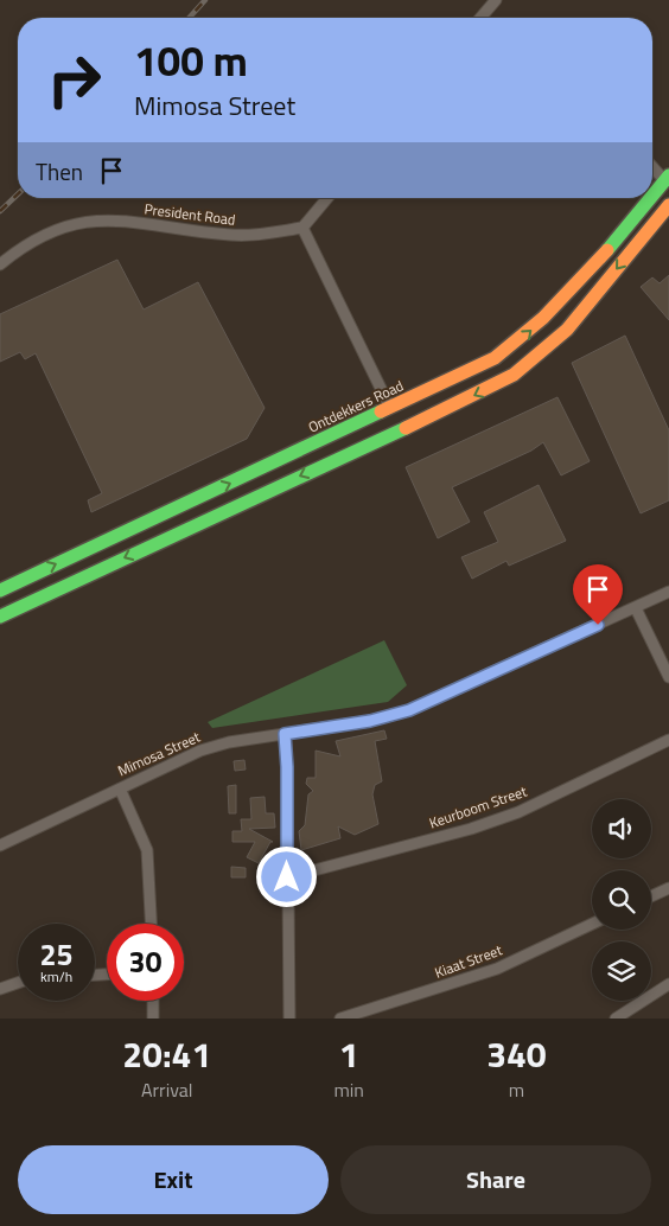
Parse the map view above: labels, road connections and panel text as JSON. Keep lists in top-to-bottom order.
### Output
{
  "streets": {
    "main road": ["Ontdekkers Road"],
    "street": [
      "President Road",
      "Mimosa Street",
      "Keurboom Street",
      "Kiaat Street"
    ]
  },
  "page": {
    "turn": ["100 m", "Mimosa Street"],
    "then": "Then",
    "speed": "25 km/h",
    "limit": "30",
    "eta": [
      "20:41",
      "Arrival",
      "1",
      "min",
      "340",
      "m"
    ],
    "buttons": ["Exit", "Share"]
  }
}
